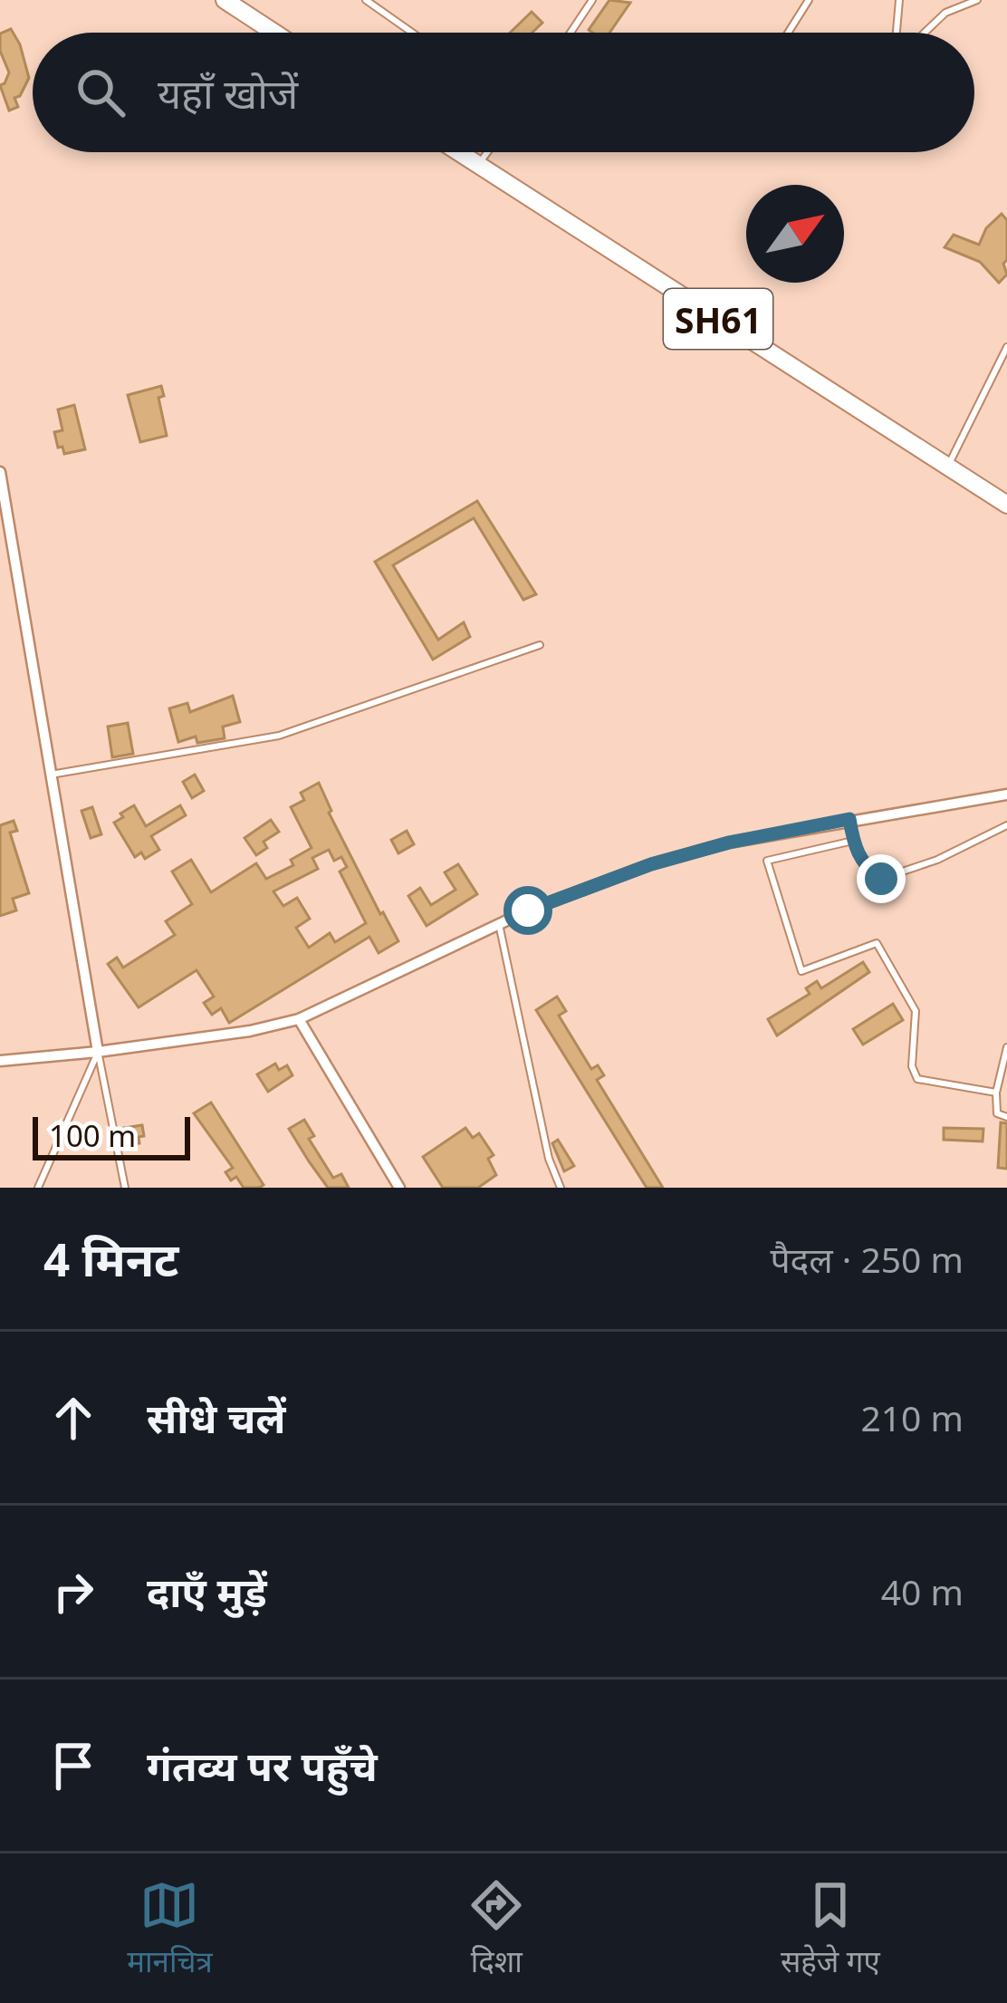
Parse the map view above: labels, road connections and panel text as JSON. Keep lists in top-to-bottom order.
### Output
{
  "streets": {
    "main road": ["SH61"]
  },
  "scale_bar": "100 m",
  "north": "top right",
  "page": {
    "search": "यहाँ खोजें",
    "scale": "100 m",
    "heading": ["4 मिनट", "पैदल · 250 m"],
    "list": [
      ["सीधे चलें", "210 m"],
      ["दाएँ मुड़ें", "40 m"],
      "गंतव्य पर पहुँचे"
    ],
    "nav": ["मानचित्र", "दिशा", "सहेजे गए"]
  }
}
